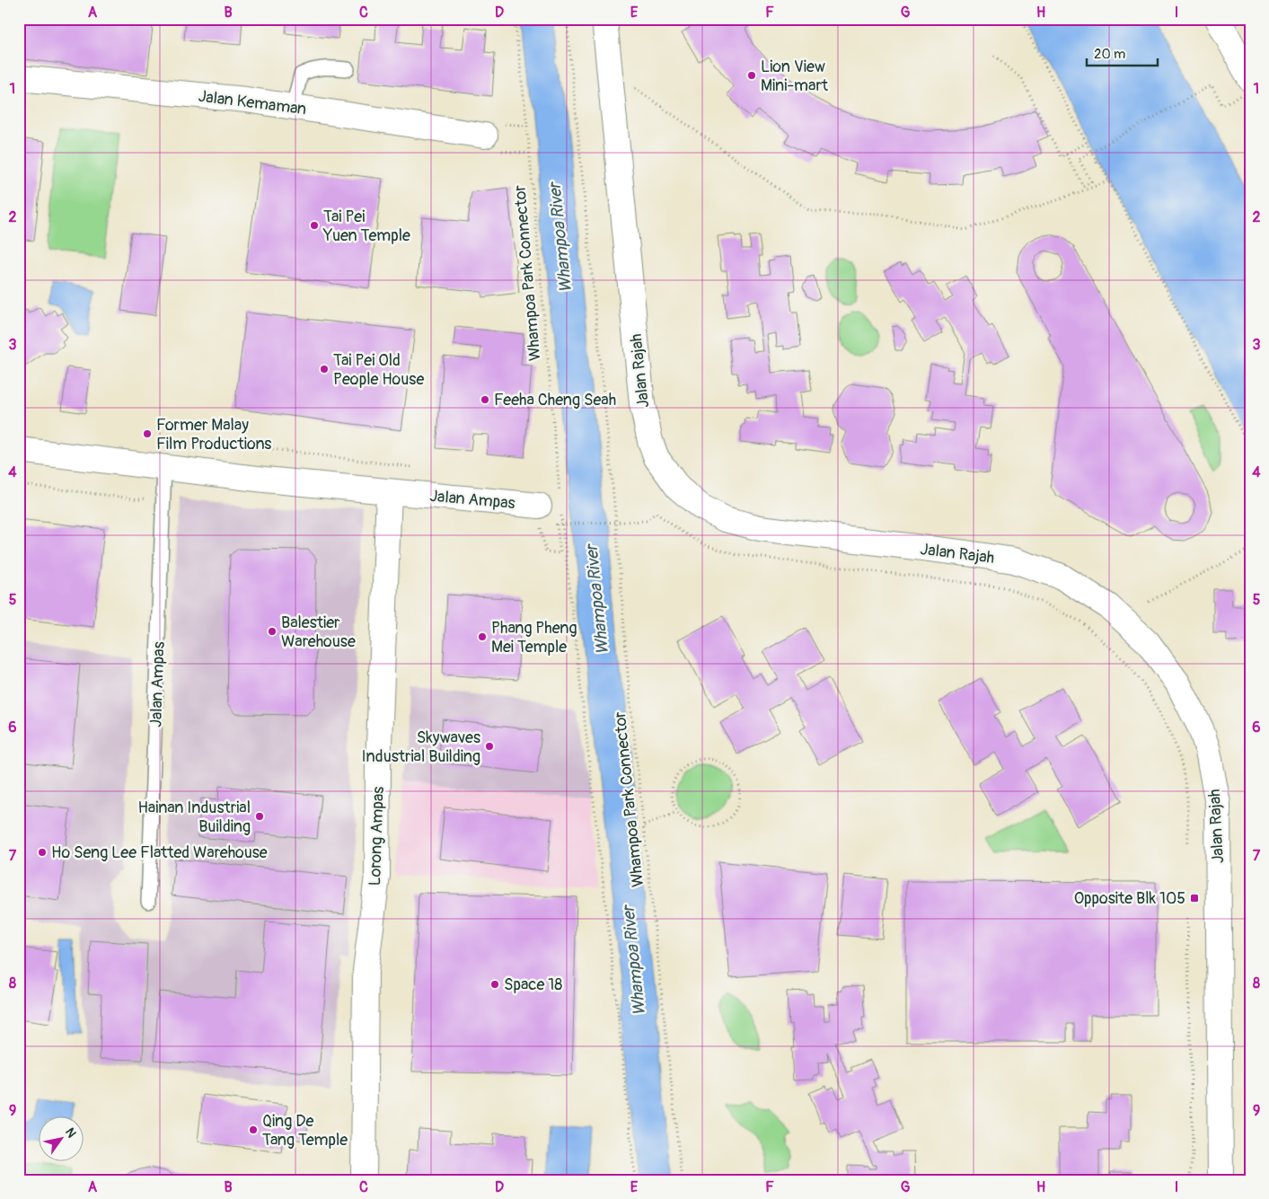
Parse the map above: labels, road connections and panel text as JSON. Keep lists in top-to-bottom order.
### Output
{
  "streets": {
    "main road": [
      "Jalan Kemaman",
      "Jalan Rajah",
      "Jalan Ampas",
      "Lorong Ampas"
    ],
    "path": ["Whampoa Park Connector"]
  },
  "crossings": [
    ["Whampoa Park Connector", "Jalan Ampas"],
    ["Jalan Ampas", "Lorong Ampas"]
  ],
  "water": ["Whampoa River"],
  "places": {
    "other": [
      "Lion View Mini-mart",
      "Tai Pei Yuen Temple",
      "Tai Pei Old People House",
      "Feeha Cheng Seah",
      "Former Malay Film Productions",
      "Balestier Warehouse",
      "Phang Pheng Mei Temple",
      "Skywaves Industrial Building",
      "Hainan Industrial Building",
      "Ho Seng Lee Flatted Warehouse",
      "Space 18",
      "Qing De Tang Temple"
    ],
    "transit": ["Opposite Blk 105"]
  },
  "scale_bar": "20 m",
  "north": "top right",
  "grid": {
    "columns": [
      "A",
      "B",
      "C",
      "D",
      "E",
      "F",
      "G",
      "H",
      "I"
    ],
    "rows": [
      "1",
      "2",
      "3",
      "4",
      "5",
      "6",
      "7",
      "8",
      "9"
    ]
  }
}
